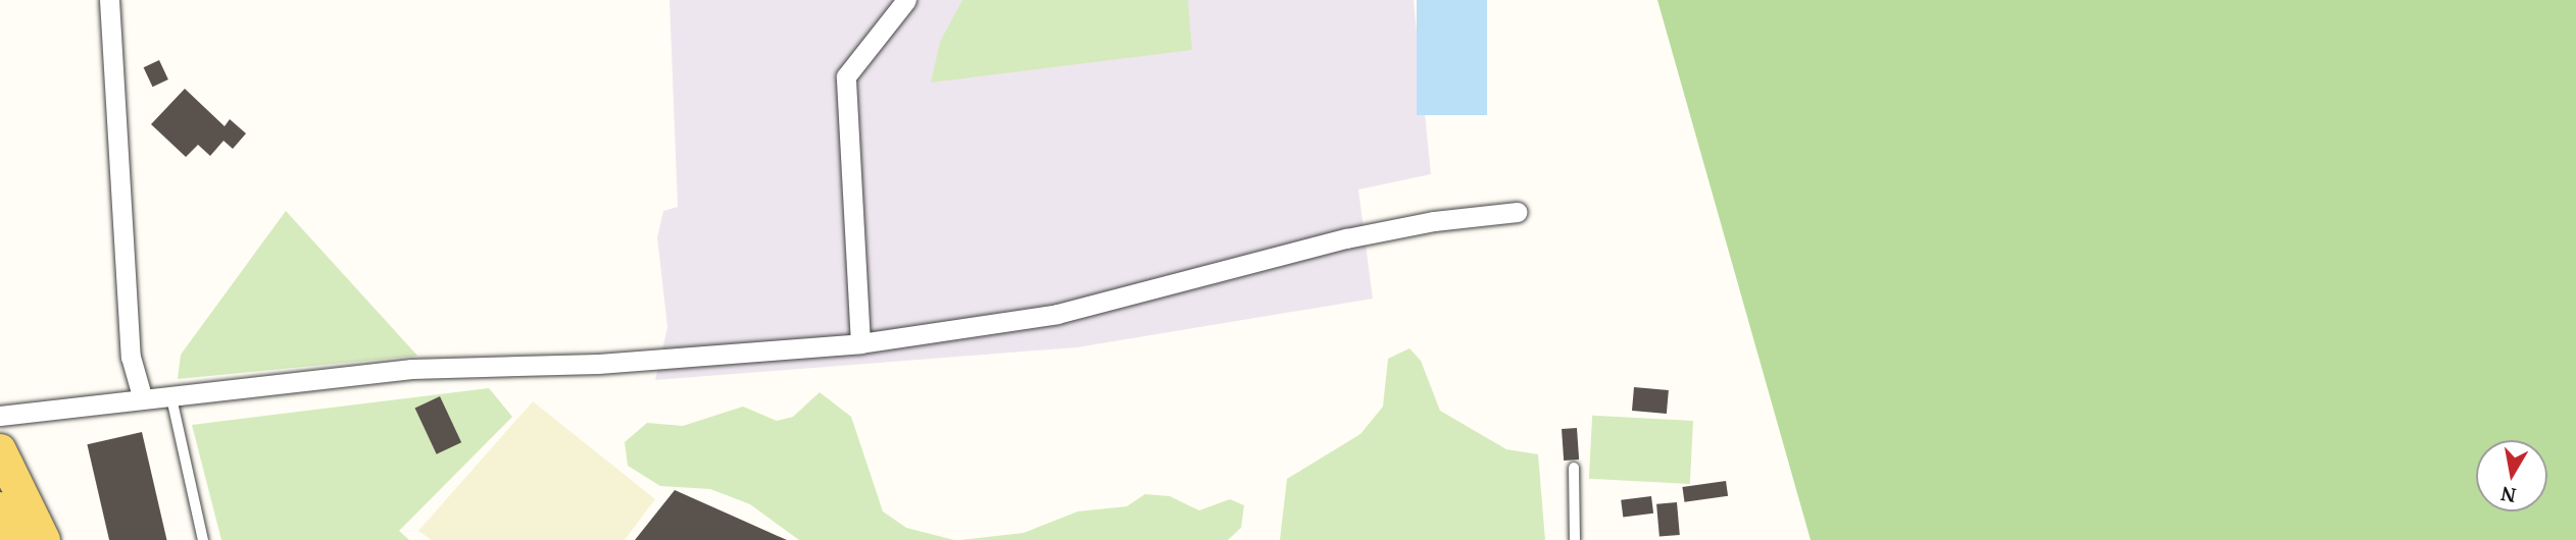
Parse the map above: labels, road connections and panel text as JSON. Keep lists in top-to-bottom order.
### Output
{
  "north": "bottom"
}
